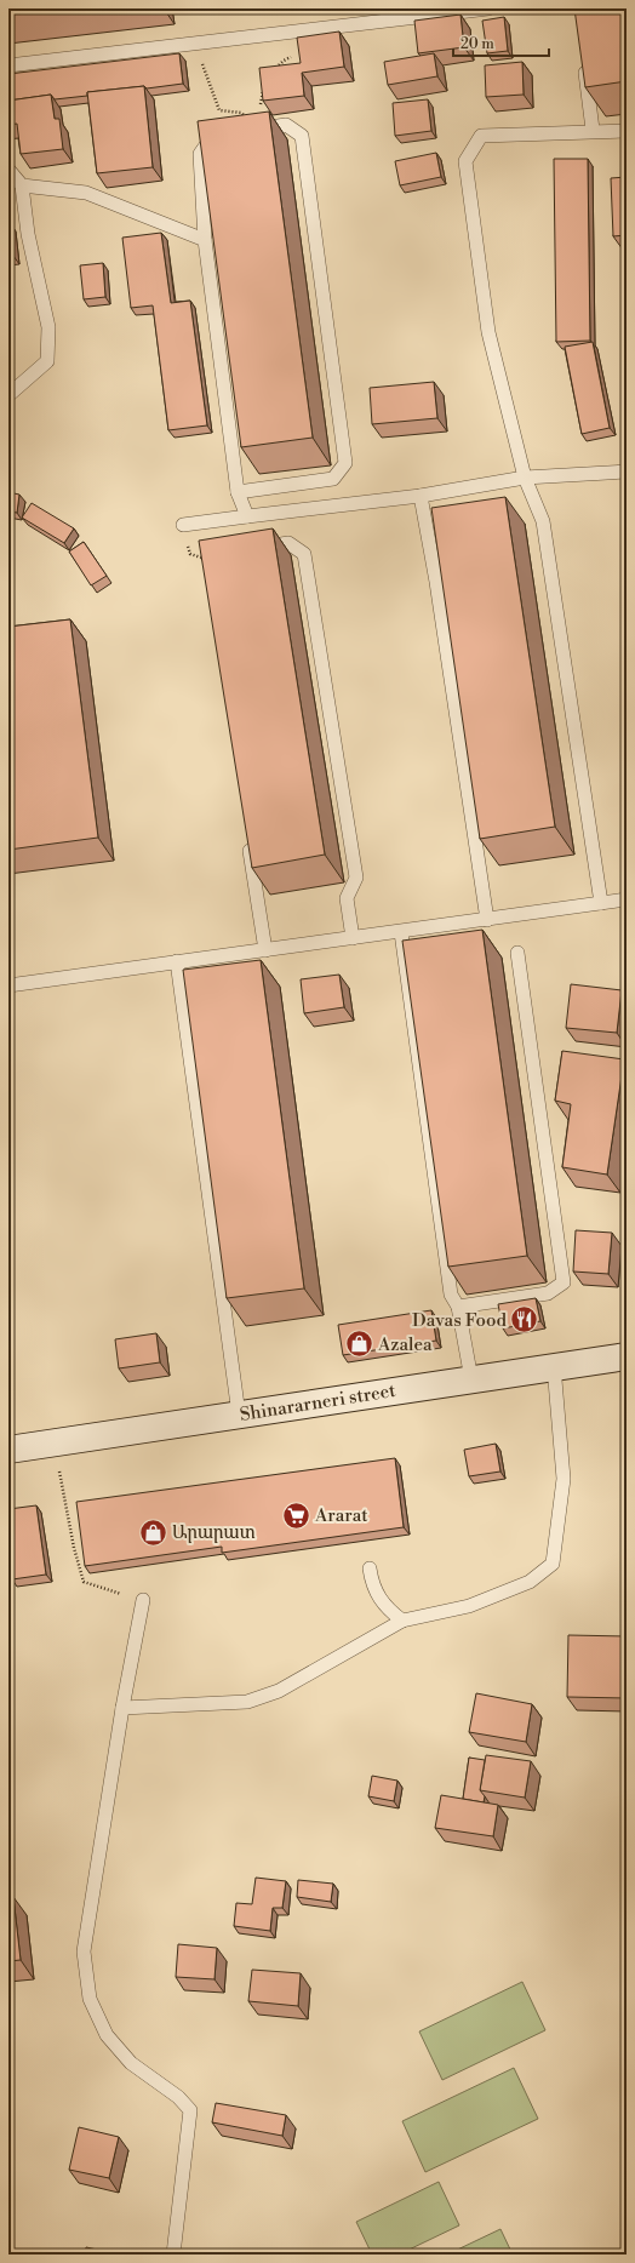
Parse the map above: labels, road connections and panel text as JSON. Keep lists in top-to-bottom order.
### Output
{
  "streets": {
    "street": ["Shinararneri street"]
  },
  "places": {
    "restaurant": ["Davas Food"],
    "shop": ["Azalea", "Արարատ"],
    "supermarket": ["Ararat"]
  },
  "scale_bar": "20 m"
}
